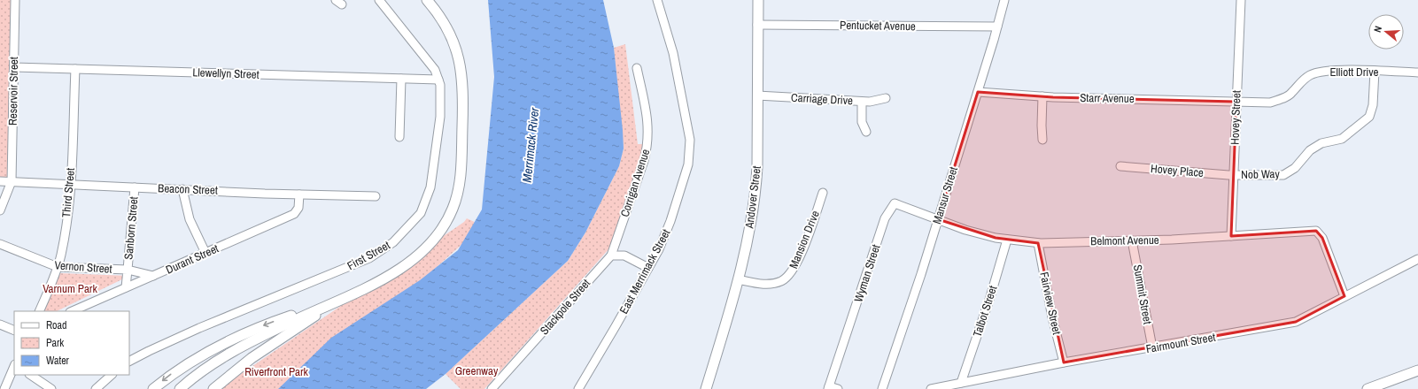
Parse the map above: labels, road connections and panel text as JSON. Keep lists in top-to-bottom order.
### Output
{
  "streets": {
    "main road": ["Andover Street"],
    "street": [
      "Pentucket Avenue",
      "Elliott Drive",
      "Llewellyn Street",
      "Reservoir Street",
      "Starr Avenue",
      "Carriage Drive",
      "Hovey Street",
      "Hovey Place",
      "Nob Way",
      "Corrigan Avenue",
      "Beacon Street",
      "Third Street",
      "Mansur Street",
      "Sanborn Street",
      "Mansion Drive",
      "Belmont Avenue",
      "First Street",
      "Durant Street",
      "Vernon Street",
      "East Merrimack Street",
      "Wyman Street",
      "Summit Street",
      "Fairview Street",
      "Stackpole Street",
      "Talbot Street",
      "Fairmount Street"
    ]
  },
  "crossings": [
    ["Pentucket Avenue", "Mansur Street"],
    ["Pentucket Avenue", "Andover Street"],
    ["Elliott Drive", "Starr Avenue"],
    ["Elliott Drive", "Hovey Street"],
    ["Elliott Drive", "Nob Way"],
    ["Llewellyn Street", "Reservoir Street"],
    ["Llewellyn Street", "Third Street"],
    ["Llewellyn Street", "First Street"],
    ["Reservoir Street", "Beacon Street"],
    ["Starr Avenue", "Hovey Street"],
    ["Starr Avenue", "Mansur Street"],
    ["Carriage Drive", "Andover Street"],
    ["Hovey Street", "Hovey Place"],
    ["Hovey Street", "Nob Way"],
    ["Hovey Street", "Belmont Avenue"],
    ["Hovey Place", "Nob Way"],
    ["Corrigan Avenue", "Stackpole Street"],
    ["Beacon Street", "Third Street"],
    ["Beacon Street", "Sanborn Street"],
    ["Beacon Street", "Durant Street"],
    ["Third Street", "Vernon Street"],
    ["Mansur Street", "Belmont Avenue"],
    ["Mansur Street", "Wyman Street"],
    ["Andover Street", "Mansion Drive"],
    ["Sanborn Street", "Vernon Street"],
    ["Belmont Avenue", "Wyman Street"],
    ["Belmont Avenue", "Summit Street"],
    ["Belmont Avenue", "Fairview Street"],
    ["Belmont Avenue", "Talbot Street"],
    ["Belmont Avenue", "Fairmount Street"],
    ["Durant Street", "Vernon Street"],
    ["Summit Street", "Fairmount Street"],
    ["Fairview Street", "Fairmount Street"],
    ["Talbot Street", "Fairmount Street"]
  ],
  "water": ["Merrimack River"],
  "parks": ["Varnum Park", "Greenway", "Riverfront Park"],
  "legend": ["Road", "Park", "Water"],
  "north": "left"
}
